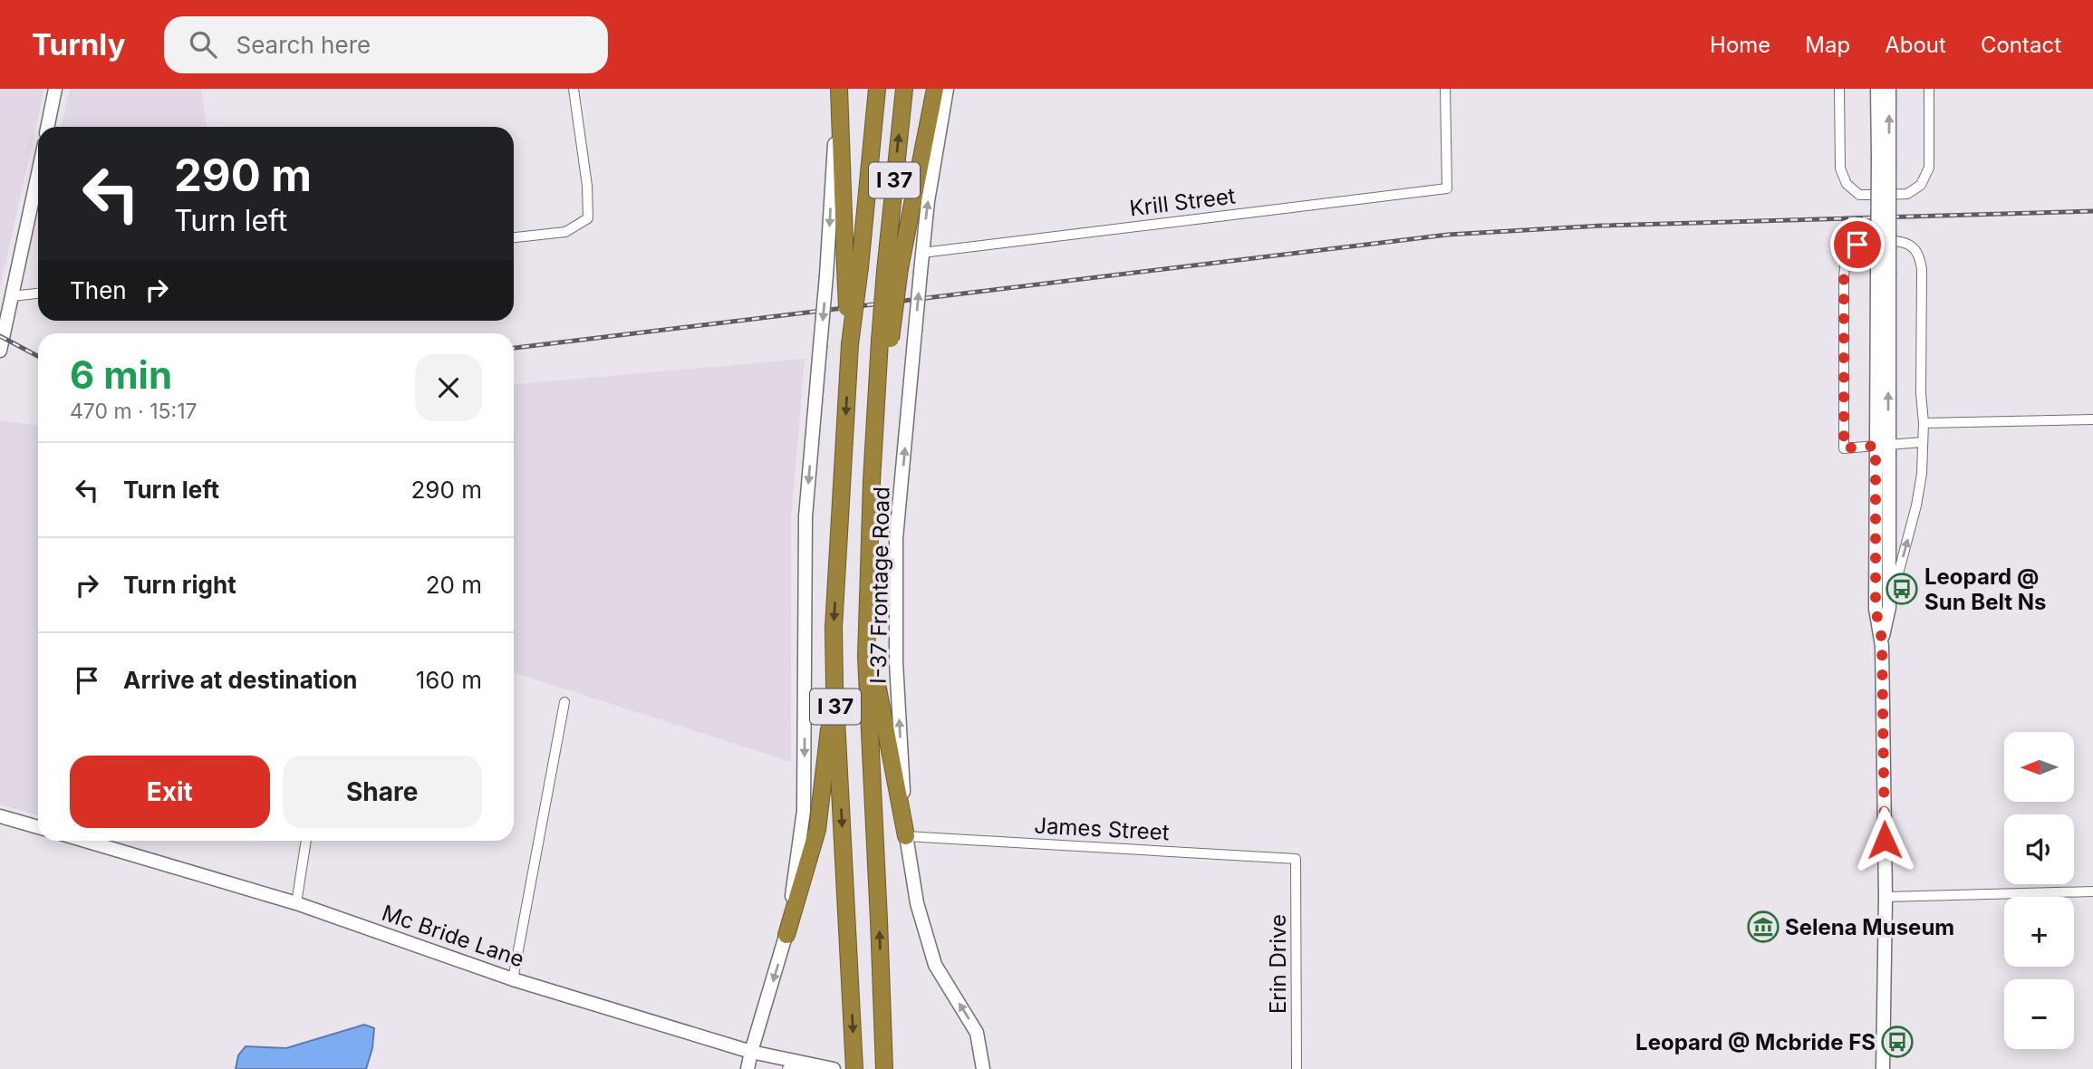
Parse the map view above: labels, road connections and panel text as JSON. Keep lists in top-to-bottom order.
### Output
{
  "streets": {
    "highway": ["I 37"],
    "main road": ["I-37 Frontage Road", "Mc Bride Lane"],
    "street": ["Krill Street", "James Street", "Erin Drive"]
  },
  "crossings": [
    ["Krill Street", "I-37 Frontage Road"],
    ["I-37 Frontage Road", "James Street"],
    ["James Street", "Erin Drive"]
  ],
  "places": {
    "bus stop": ["Leopard @ Sun Belt Ns", "Leopard @ Mcbride FS"],
    "museum": ["Selena Museum"]
  },
  "north": "left",
  "page": {
    "header": "Turnly",
    "search": "Search here",
    "nav": [
      "Home",
      "Map",
      "About",
      "Contact"
    ],
    "turn": ["290 m", "Turn left"],
    "then": "Then",
    "heading": ["6 min", "470 m · 15:17"],
    "list": [
      {
        "name": "Turn left",
        "value": "290 m"
      },
      {
        "name": "Turn right",
        "value": "20 m"
      },
      {
        "name": "Arrive at destination",
        "value": "160 m"
      }
    ],
    "map_buttons": ["+", "−"],
    "buttons": ["Exit", "Share"]
  }
}
